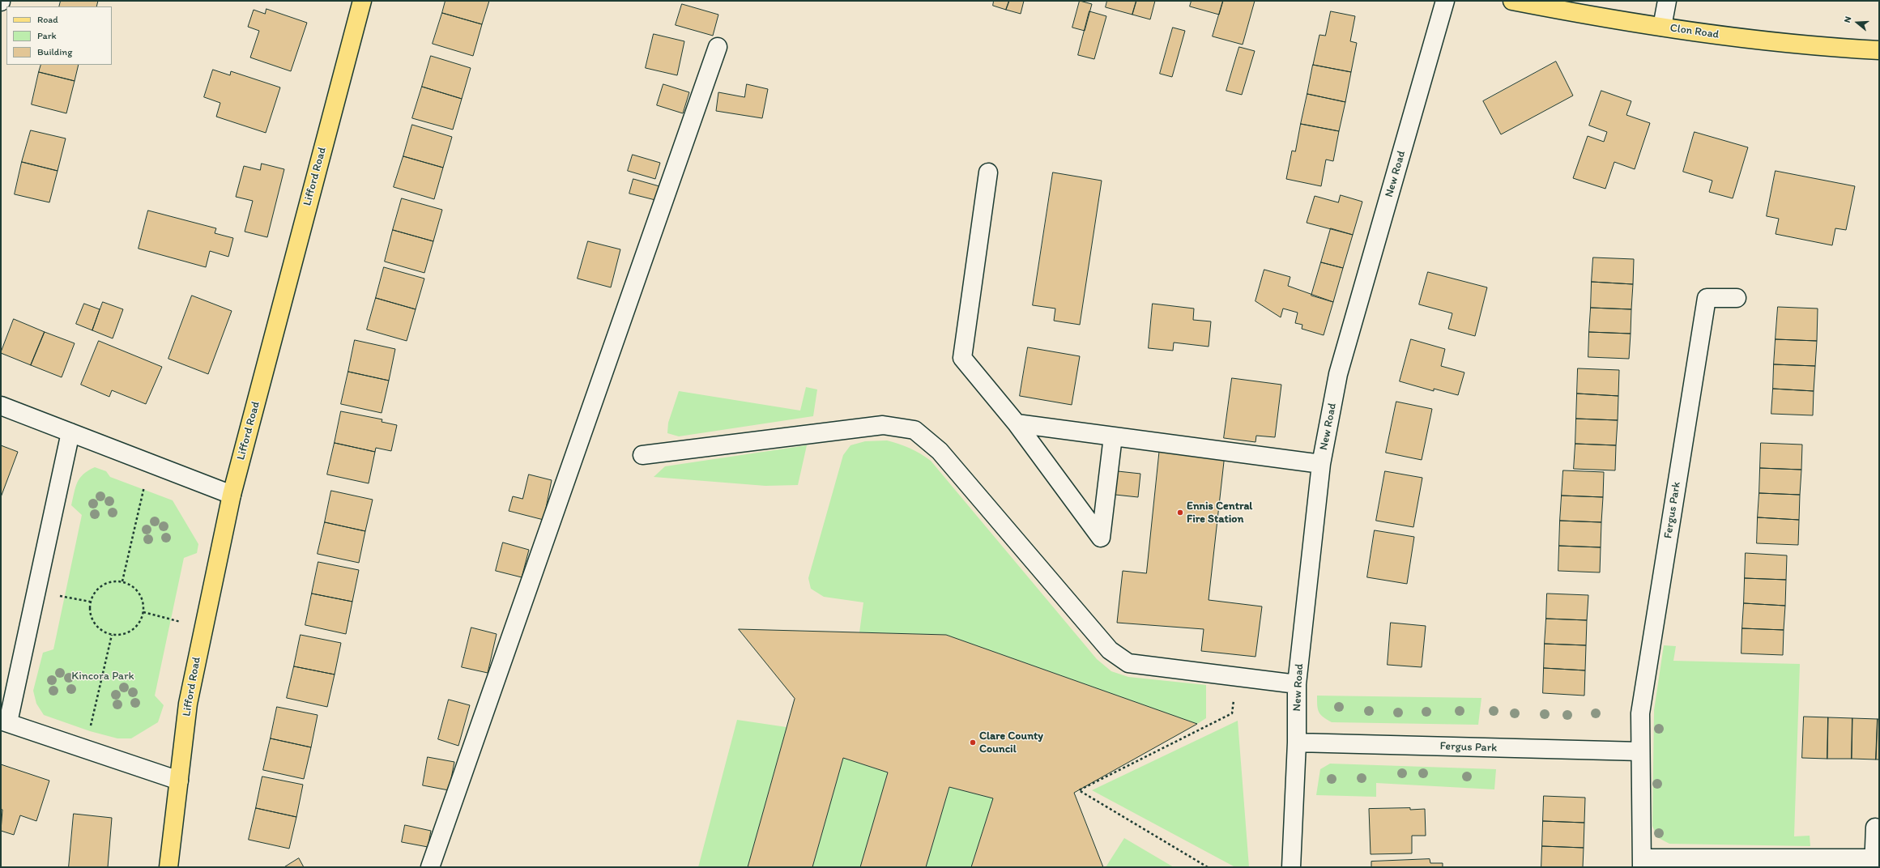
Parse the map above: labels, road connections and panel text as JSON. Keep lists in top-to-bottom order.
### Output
{
  "streets": {
    "main road": ["Clon Road", "Lifford Road"],
    "street": ["New Road", "Fergus Park"]
  },
  "crossings": [
    ["New Road", "Fergus Park"]
  ],
  "parks": ["Kincora Park"],
  "places": ["Ennis Central Fire Station", "Clare County Council"],
  "legend": ["Road", "Park", "Building"],
  "north": "left"
}
